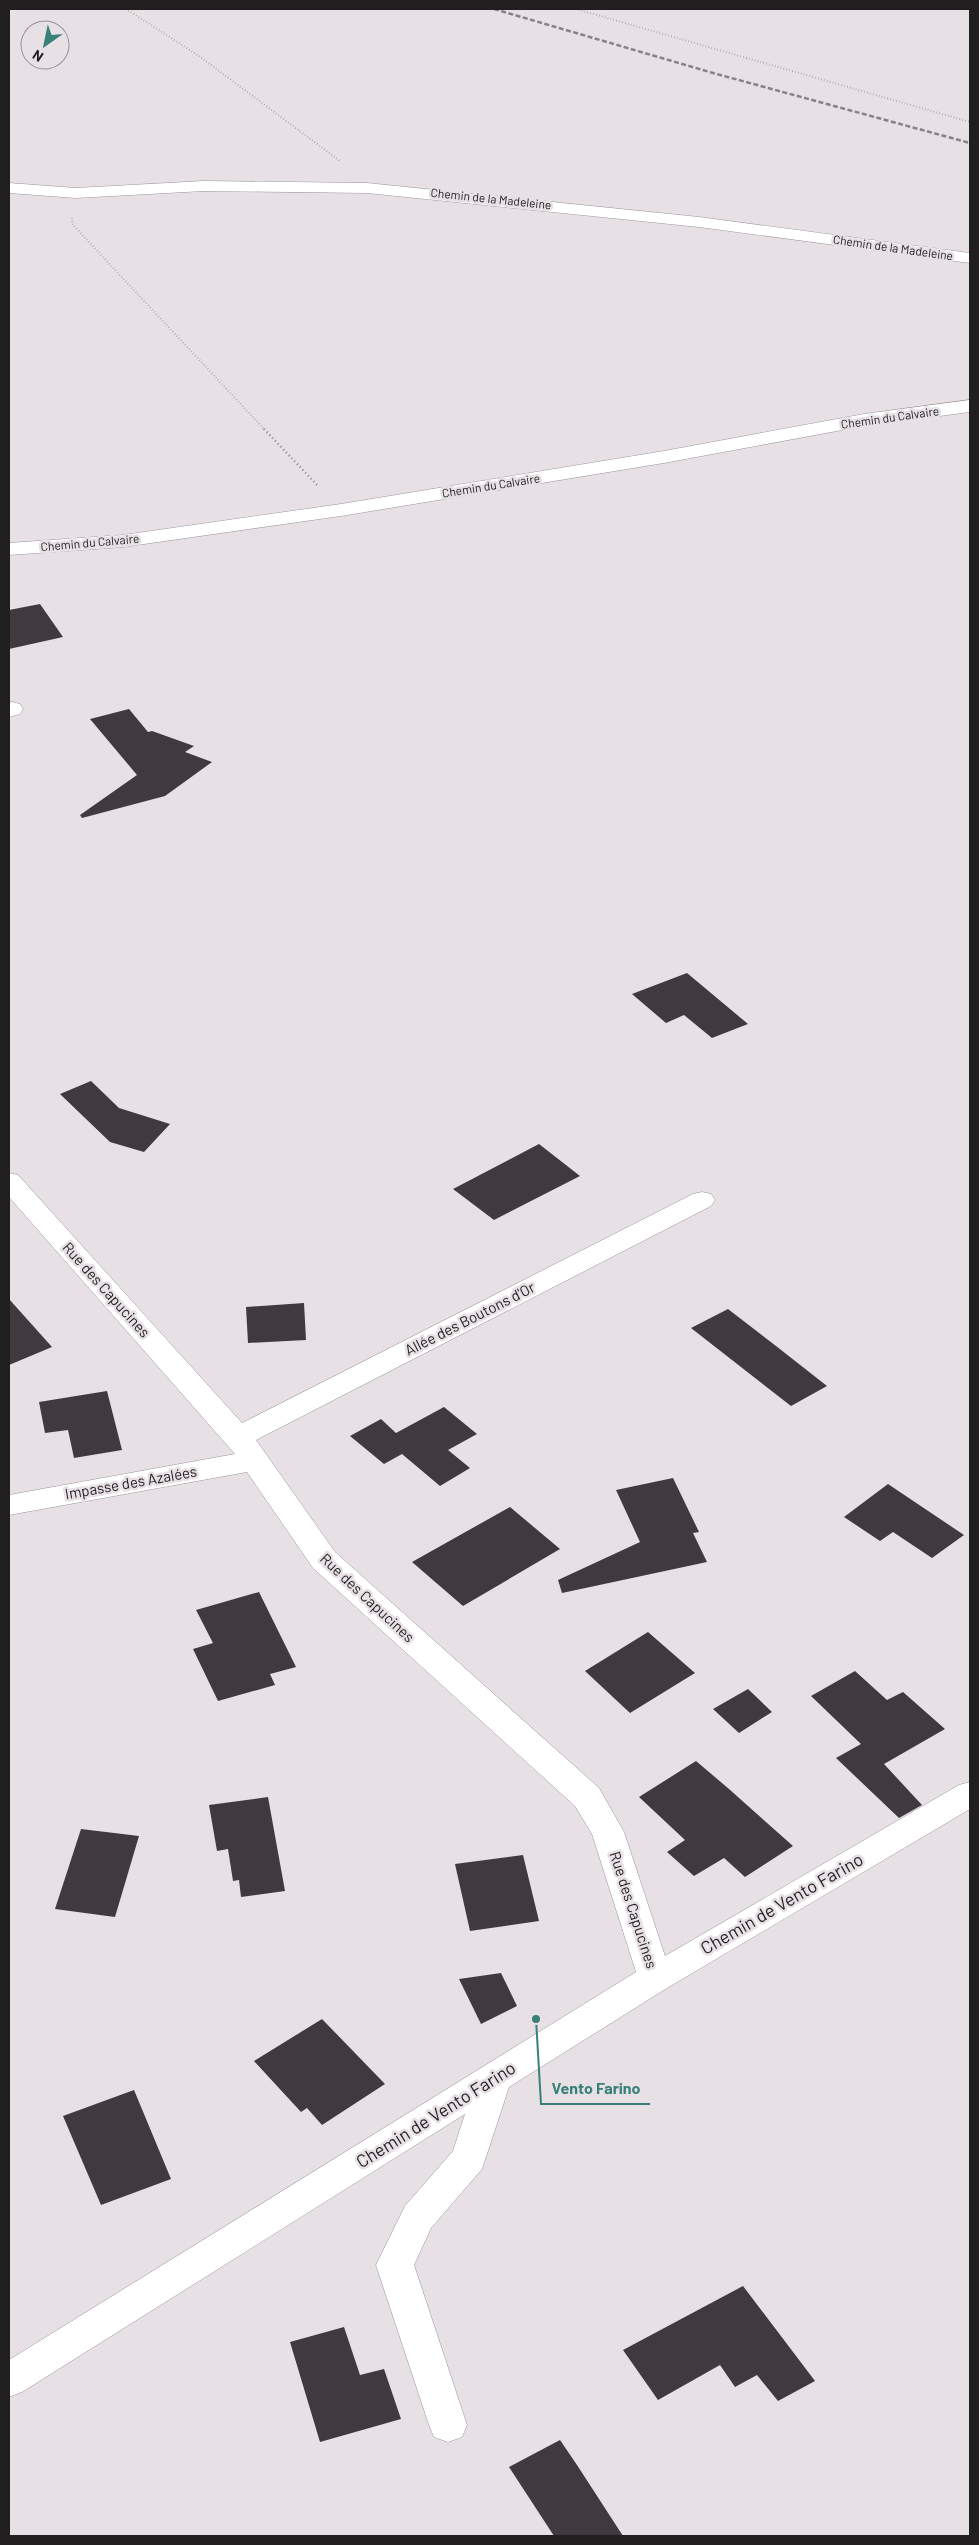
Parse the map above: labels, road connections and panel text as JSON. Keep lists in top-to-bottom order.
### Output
{
  "streets": {
    "street": [
      "Chemin de la Madeleine",
      "Chemin du Calvaire",
      "Rue des Capucines",
      "Allée des Boutons d'Or",
      "Impasse des Azalées",
      "Chemin de Vento Farino"
    ]
  },
  "crossings": [
    ["Rue des Capucines", "Allée des Boutons d'Or"],
    ["Rue des Capucines", "Impasse des Azalées"],
    ["Rue des Capucines", "Chemin de Vento Farino"],
    ["Allée des Boutons d'Or", "Impasse des Azalées"]
  ],
  "places": ["Vento Farino"],
  "north": "bottom left"
}
